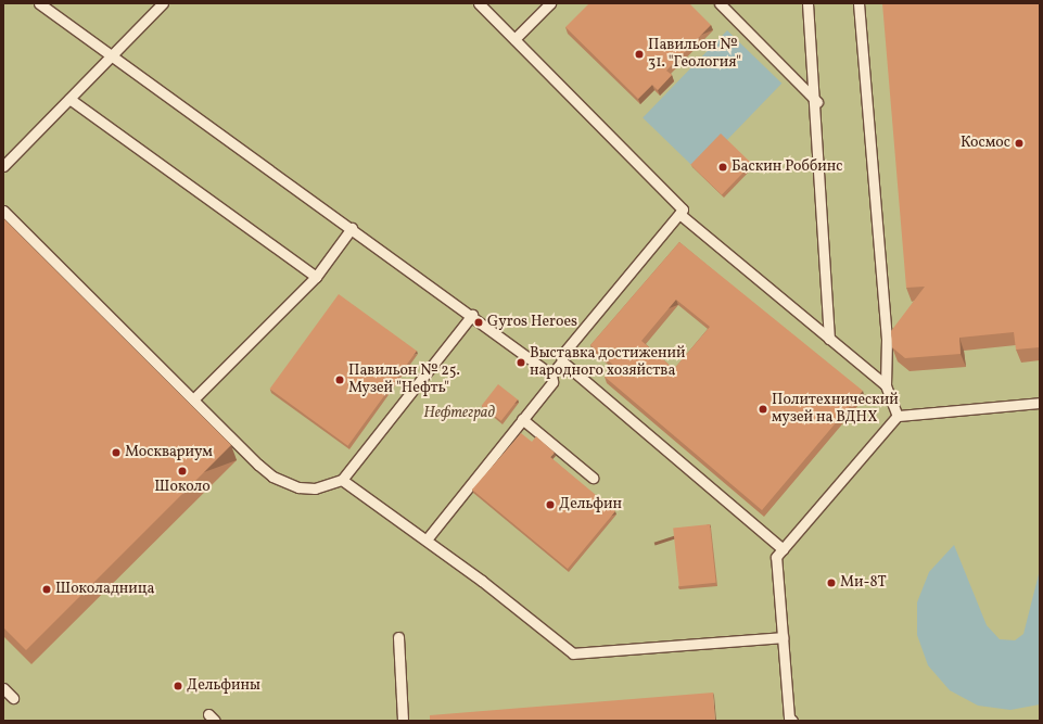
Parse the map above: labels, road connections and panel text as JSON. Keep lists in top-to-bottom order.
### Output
{
  "parks": ["Нефтеград"],
  "places": [
    "Павильон № 31. \"Геология\"",
    "Космос",
    "Баскин Роббинс",
    "Gyros Heroes",
    "Выставка достижений народного хозяйства",
    "Павильон № 25. Музей \"Нефть\"",
    "Политехнический музей на ВДНХ",
    "Москвариум",
    "Шоколо",
    "Дельфин",
    "Ми-8Т",
    "Шоколадница",
    "Дельфины"
  ]
}
